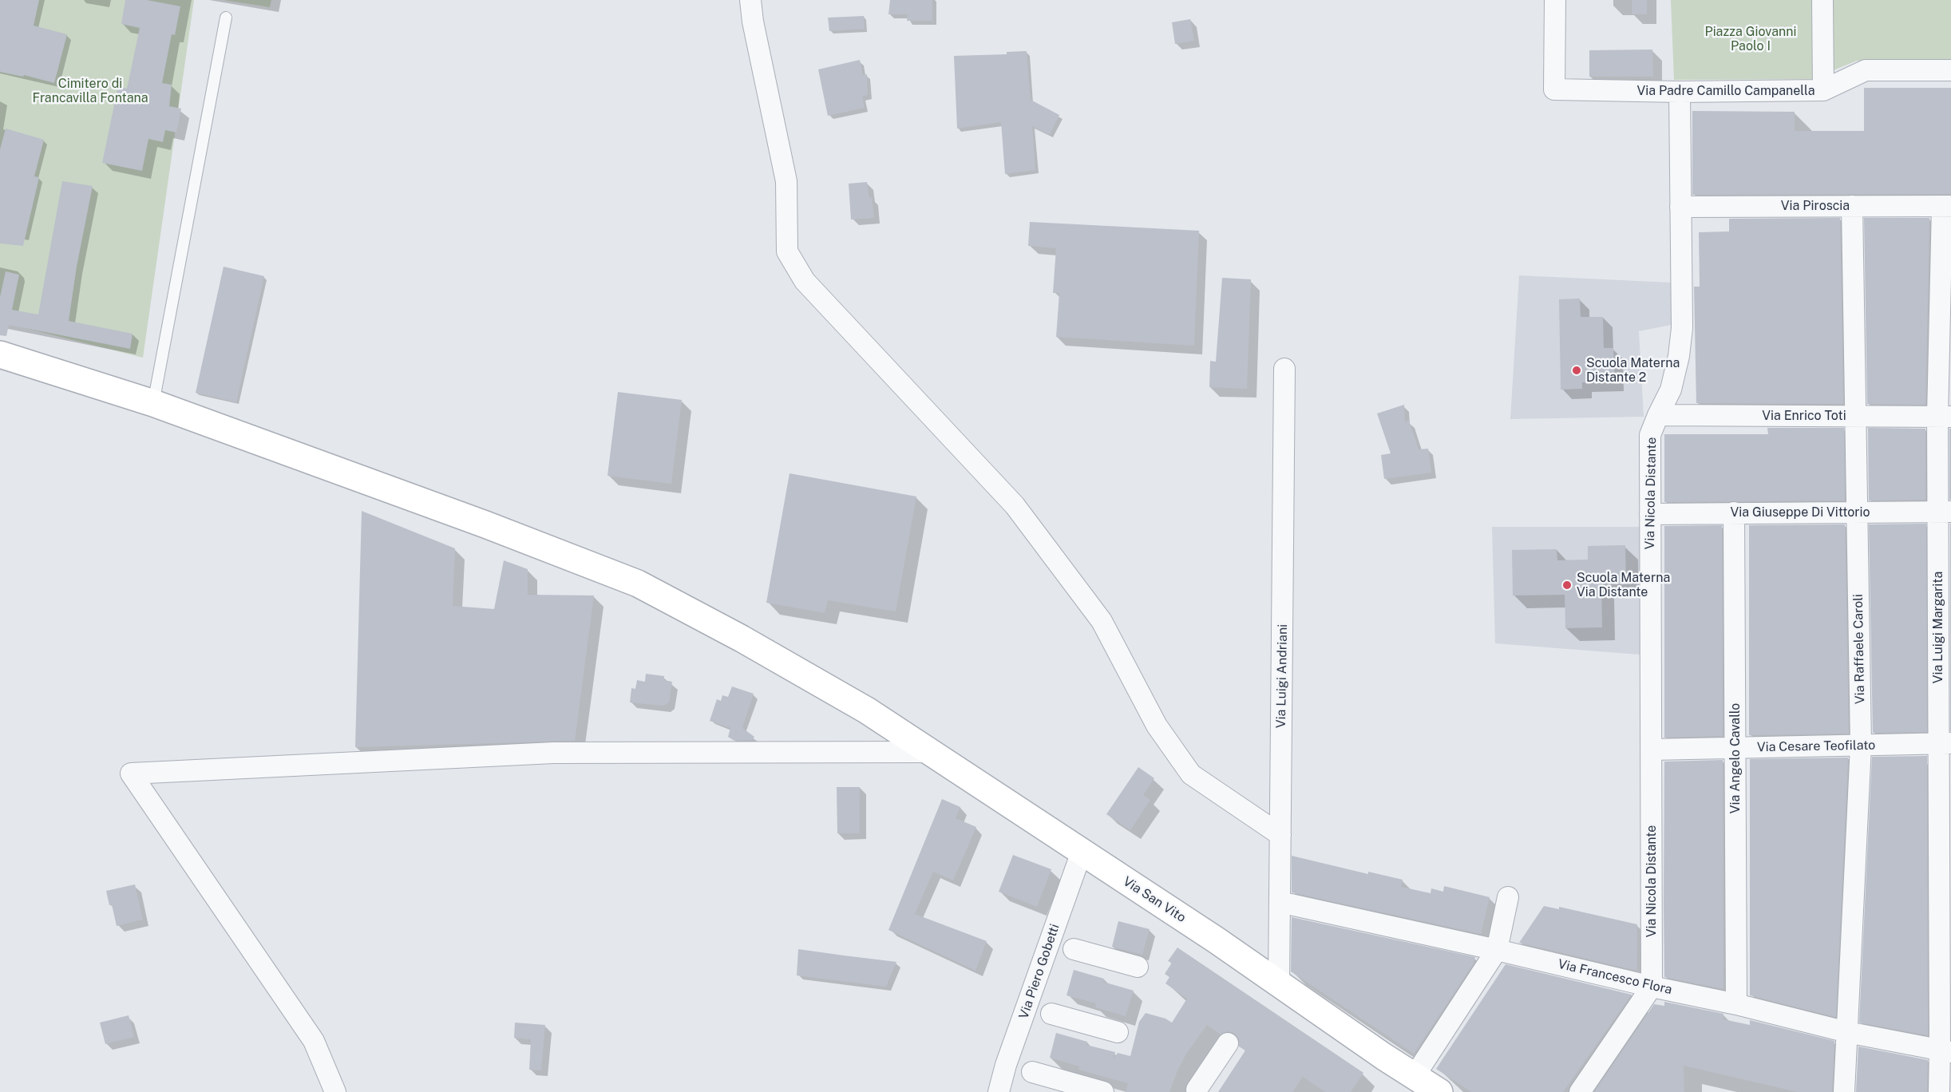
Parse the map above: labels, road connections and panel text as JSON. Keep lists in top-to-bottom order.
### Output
{
  "streets": {
    "street": [
      "Via Padre Camillo Campanella",
      "Via Piroscia",
      "Via Enrico Toti",
      "Via Nicola Distante",
      "Via Giuseppe Di Vittorio",
      "Via Luigi Margarita",
      "Via Raffaele Caroli",
      "Via Luigi Andriani",
      "Via Cesare Teofilato",
      "Via Angelo Cavallo",
      "Via San Vito",
      "Via Piero Gobetti",
      "Via Francesco Flora"
    ]
  },
  "crossings": [
    ["Via Padre Camillo Campanella", "Via Nicola Distante"],
    ["Via Piroscia", "Via Nicola Distante"],
    ["Via Piroscia", "Via Luigi Margarita"],
    ["Via Piroscia", "Via Raffaele Caroli"],
    ["Via Enrico Toti", "Via Nicola Distante"],
    ["Via Enrico Toti", "Via Luigi Margarita"],
    ["Via Enrico Toti", "Via Raffaele Caroli"],
    ["Via Nicola Distante", "Via Giuseppe Di Vittorio"],
    ["Via Nicola Distante", "Via Cesare Teofilato"],
    ["Via Nicola Distante", "Via Francesco Flora"],
    ["Via Giuseppe Di Vittorio", "Via Luigi Margarita"],
    ["Via Giuseppe Di Vittorio", "Via Raffaele Caroli"],
    ["Via Giuseppe Di Vittorio", "Via Angelo Cavallo"],
    ["Via Luigi Margarita", "Via Cesare Teofilato"],
    ["Via Luigi Margarita", "Via Francesco Flora"],
    ["Via Raffaele Caroli", "Via Cesare Teofilato"],
    ["Via Raffaele Caroli", "Via Francesco Flora"],
    ["Via Luigi Andriani", "Via San Vito"],
    ["Via Luigi Andriani", "Via Francesco Flora"],
    ["Via Cesare Teofilato", "Via Angelo Cavallo"],
    ["Via Angelo Cavallo", "Via Francesco Flora"],
    ["Via San Vito", "Via Piero Gobetti"]
  ],
  "parks": ["Piazza Giovanni Paolo I", "Cimitero di Francavilla Fontana"],
  "places": ["Scuola Materna Distante 2", "Scuola Materna Via Distante"]
}
